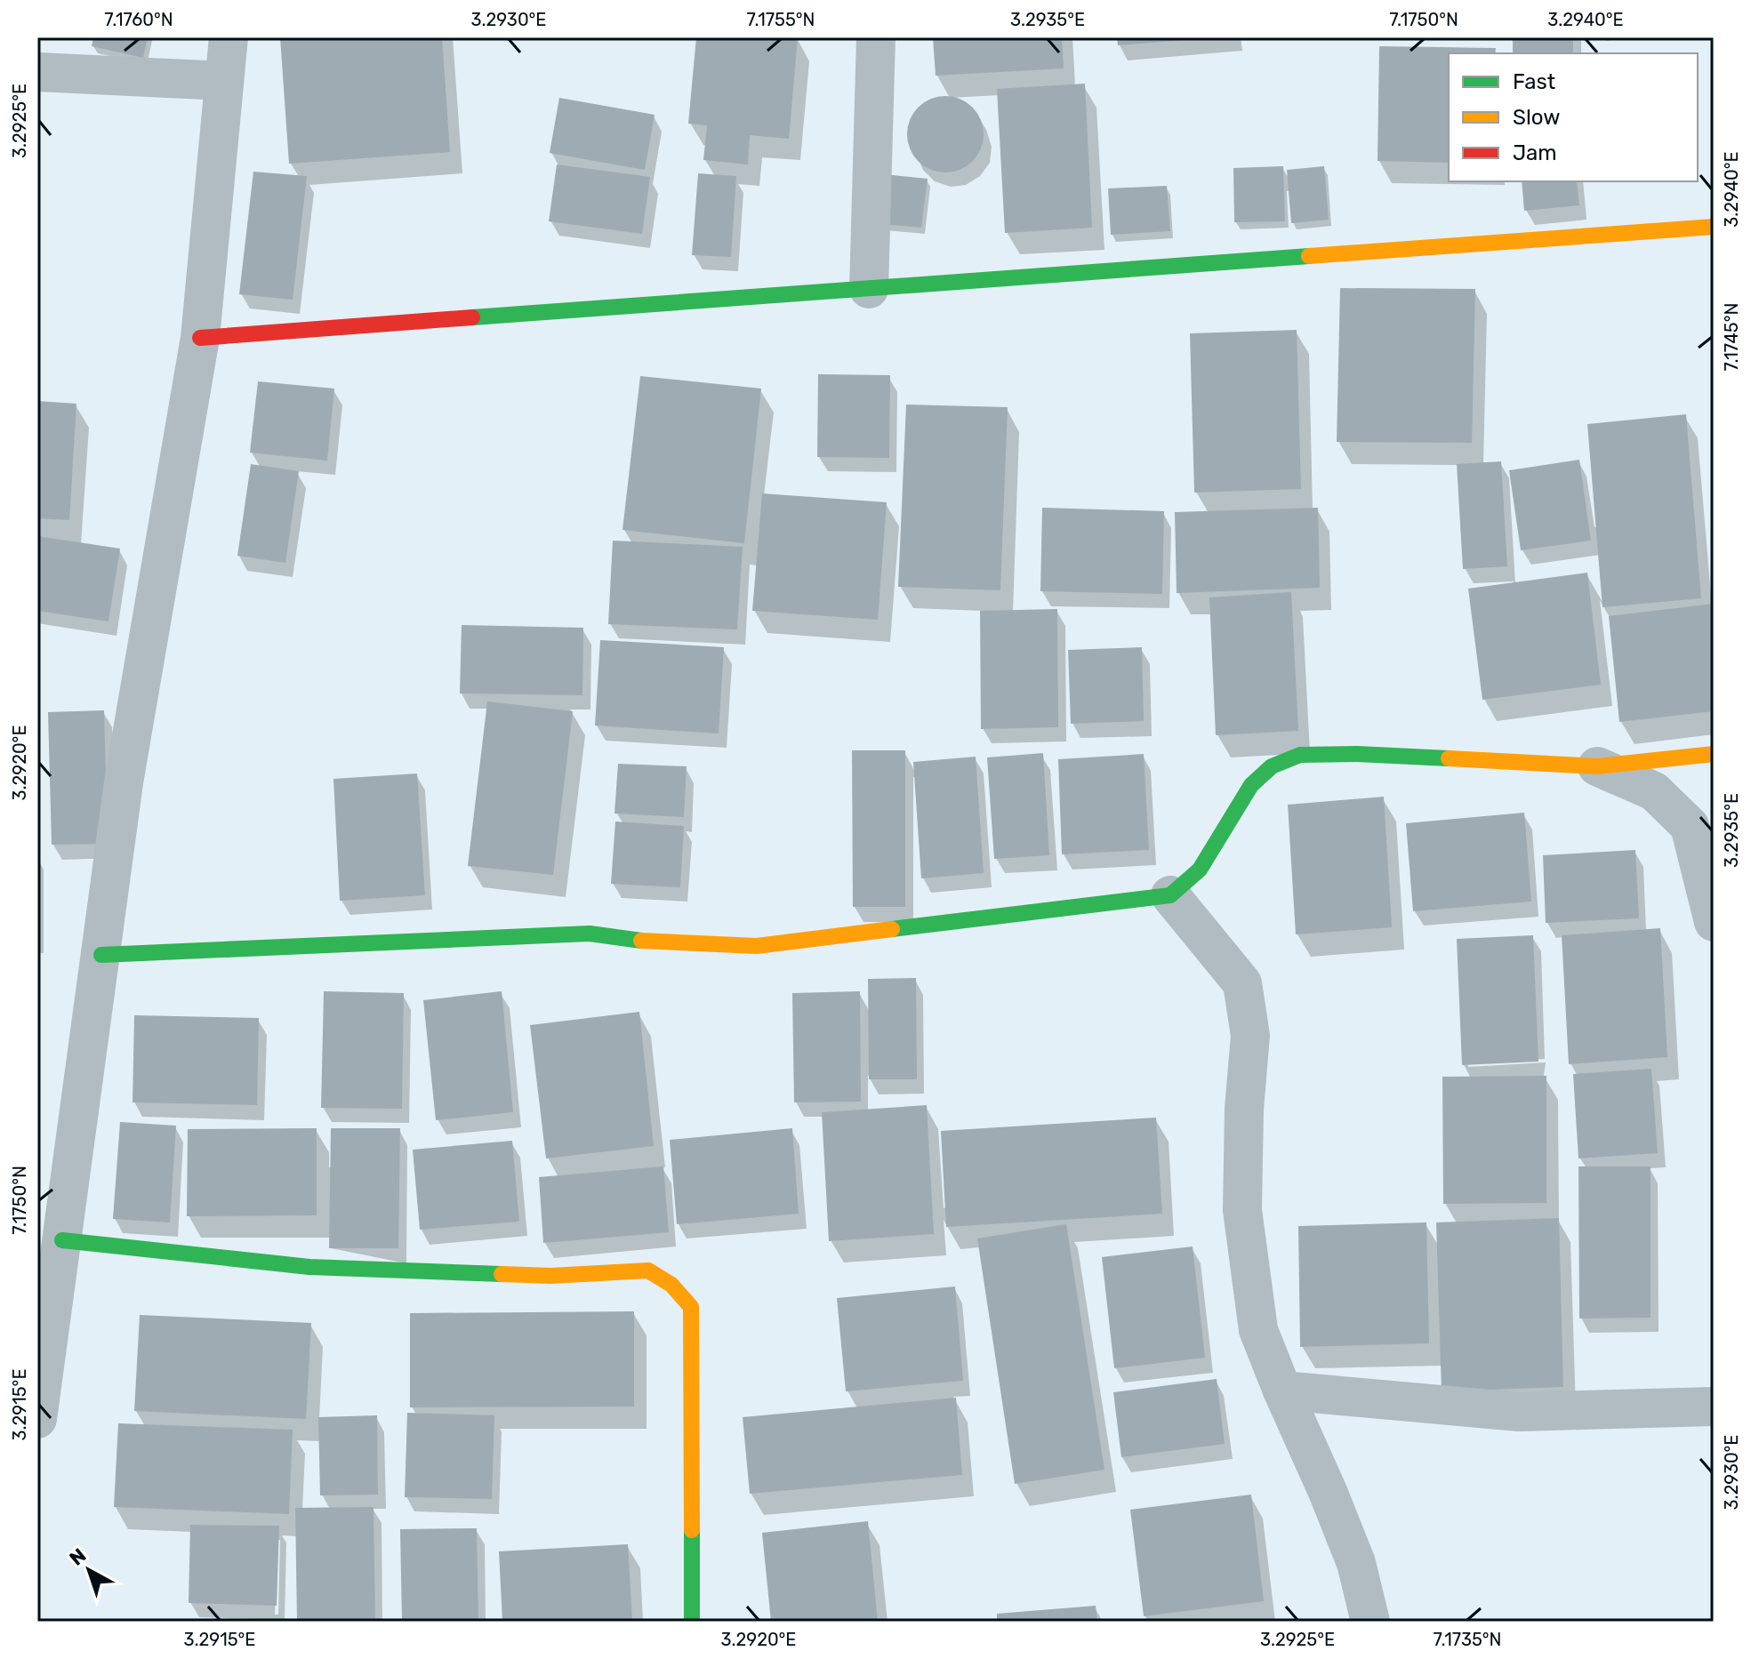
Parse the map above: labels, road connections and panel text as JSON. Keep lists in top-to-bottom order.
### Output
{
  "legend": ["Fast", "Slow", "Jam"],
  "north": "top left",
  "coordinates": [
    "7.1760°N",
    "3.2930°E",
    "7.1755°N",
    "3.2935°E",
    "7.1750°N",
    "3.2940°E",
    "3.2925°E",
    "7.1745°N",
    "3.2920°E",
    "3.2915°E",
    "7.1735°N"
  ]
}
